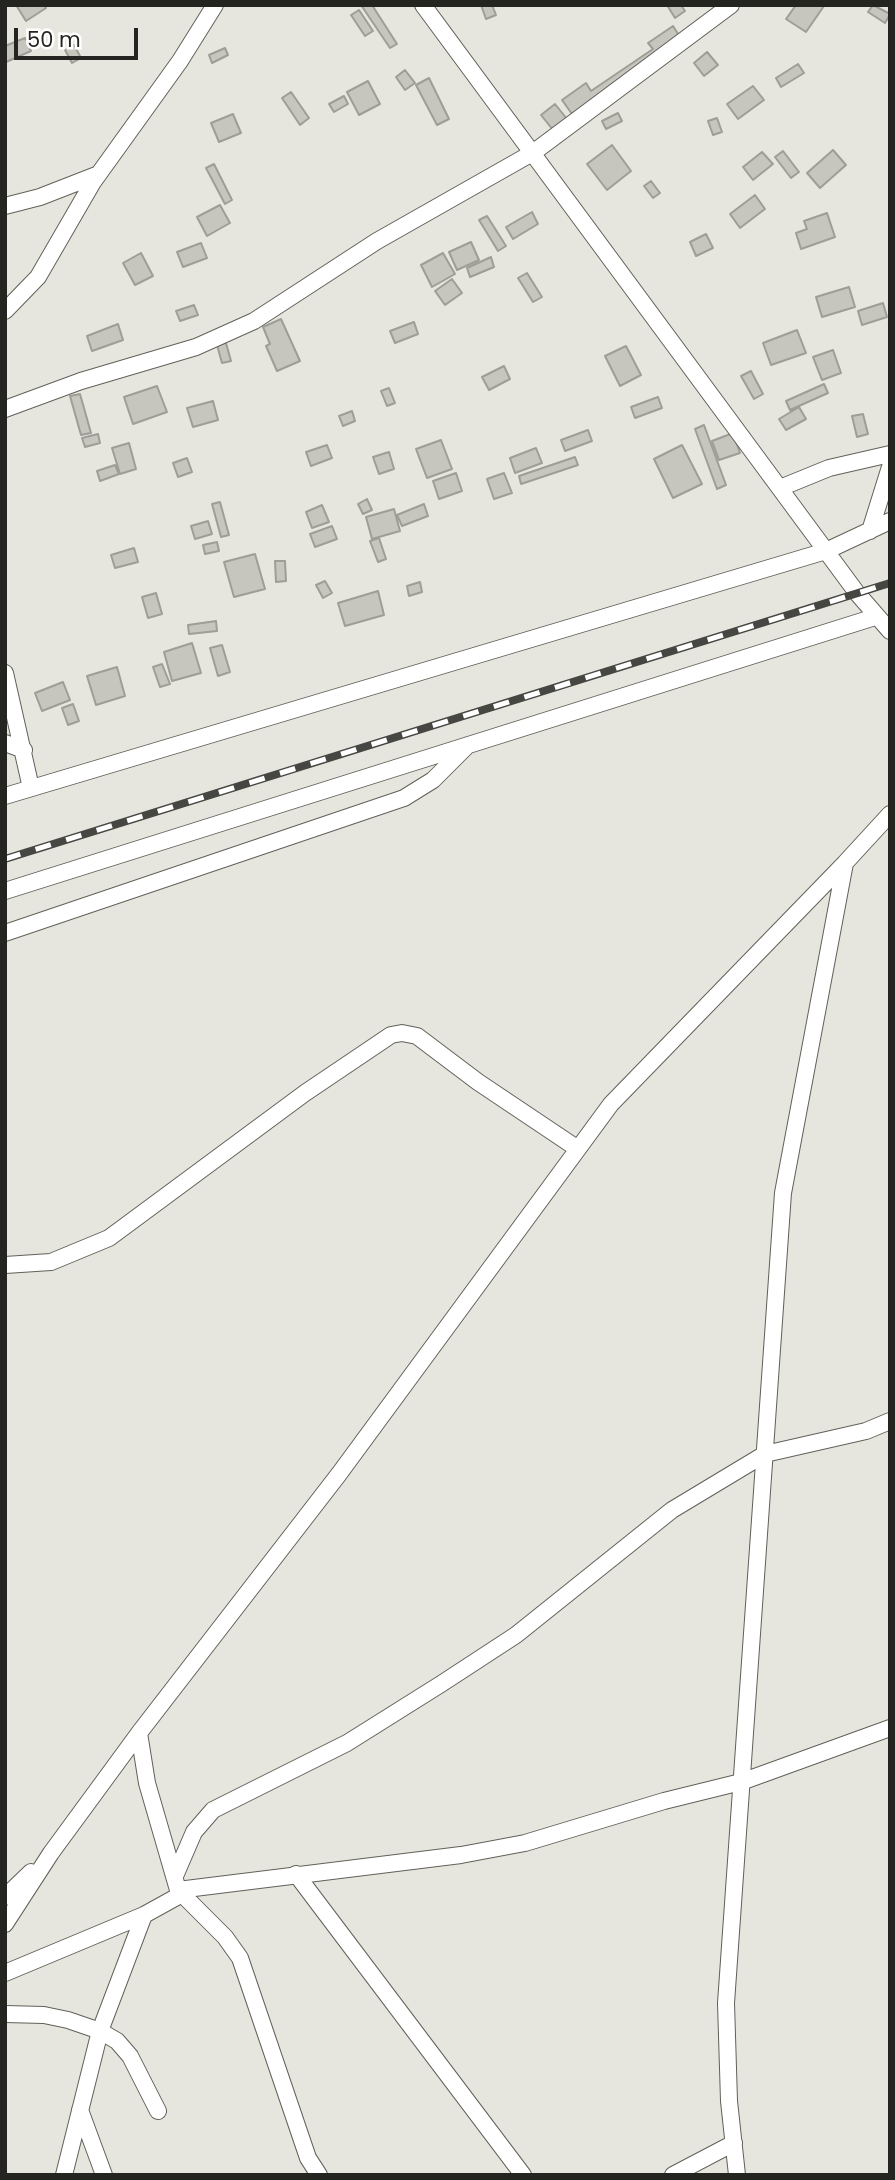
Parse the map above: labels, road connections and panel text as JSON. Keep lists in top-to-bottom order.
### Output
{
  "scale_bar": "50 m"
}
